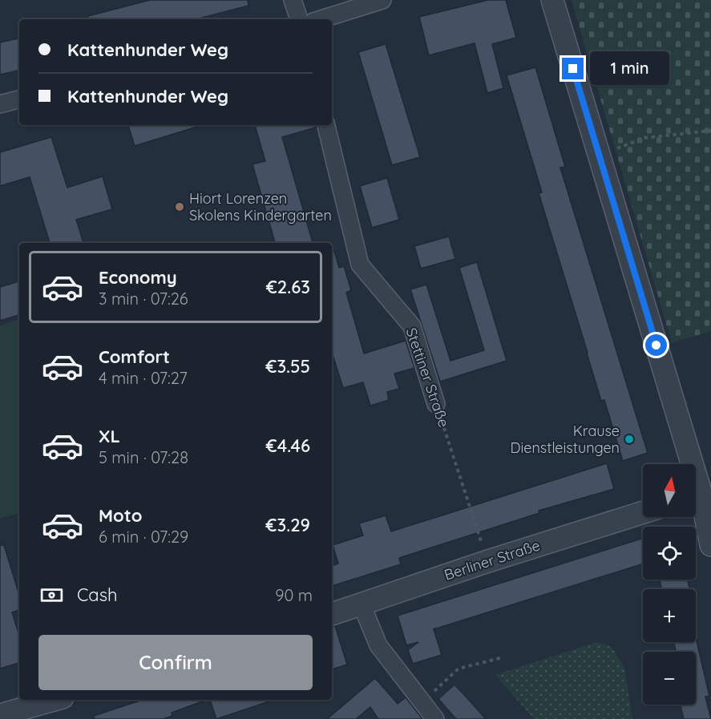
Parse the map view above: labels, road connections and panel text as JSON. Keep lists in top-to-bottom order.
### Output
{
  "streets": {
    "street": ["Stettiner Straße", "Berliner Straße"]
  },
  "crossings": [
    ["Stettiner Straße", "Berliner Straße"]
  ],
  "places": ["Hiort Lorenzen Skolens Kindergarten", "Krause Dienstleistungen"],
  "north": "top",
  "page": {
    "banner": ["Kattenhunder Weg", "Kattenhunder Weg"],
    "bubble": "1 min",
    "list": [
      {
        "name": "Economy",
        "note": "3 min · 07:26",
        "value": "€2.63"
      },
      {
        "name": "Comfort",
        "note": "4 min · 07:27",
        "value": "€3.55"
      },
      {
        "name": "XL",
        "note": "5 min · 07:28",
        "value": "€4.46"
      },
      {
        "name": "Moto",
        "note": "6 min · 07:29",
        "value": "€3.29"
      }
    ],
    "map_buttons": ["+", "−"],
    "pay": ["Cash", "90 m"],
    "buttons": "Confirm"
  }
}
